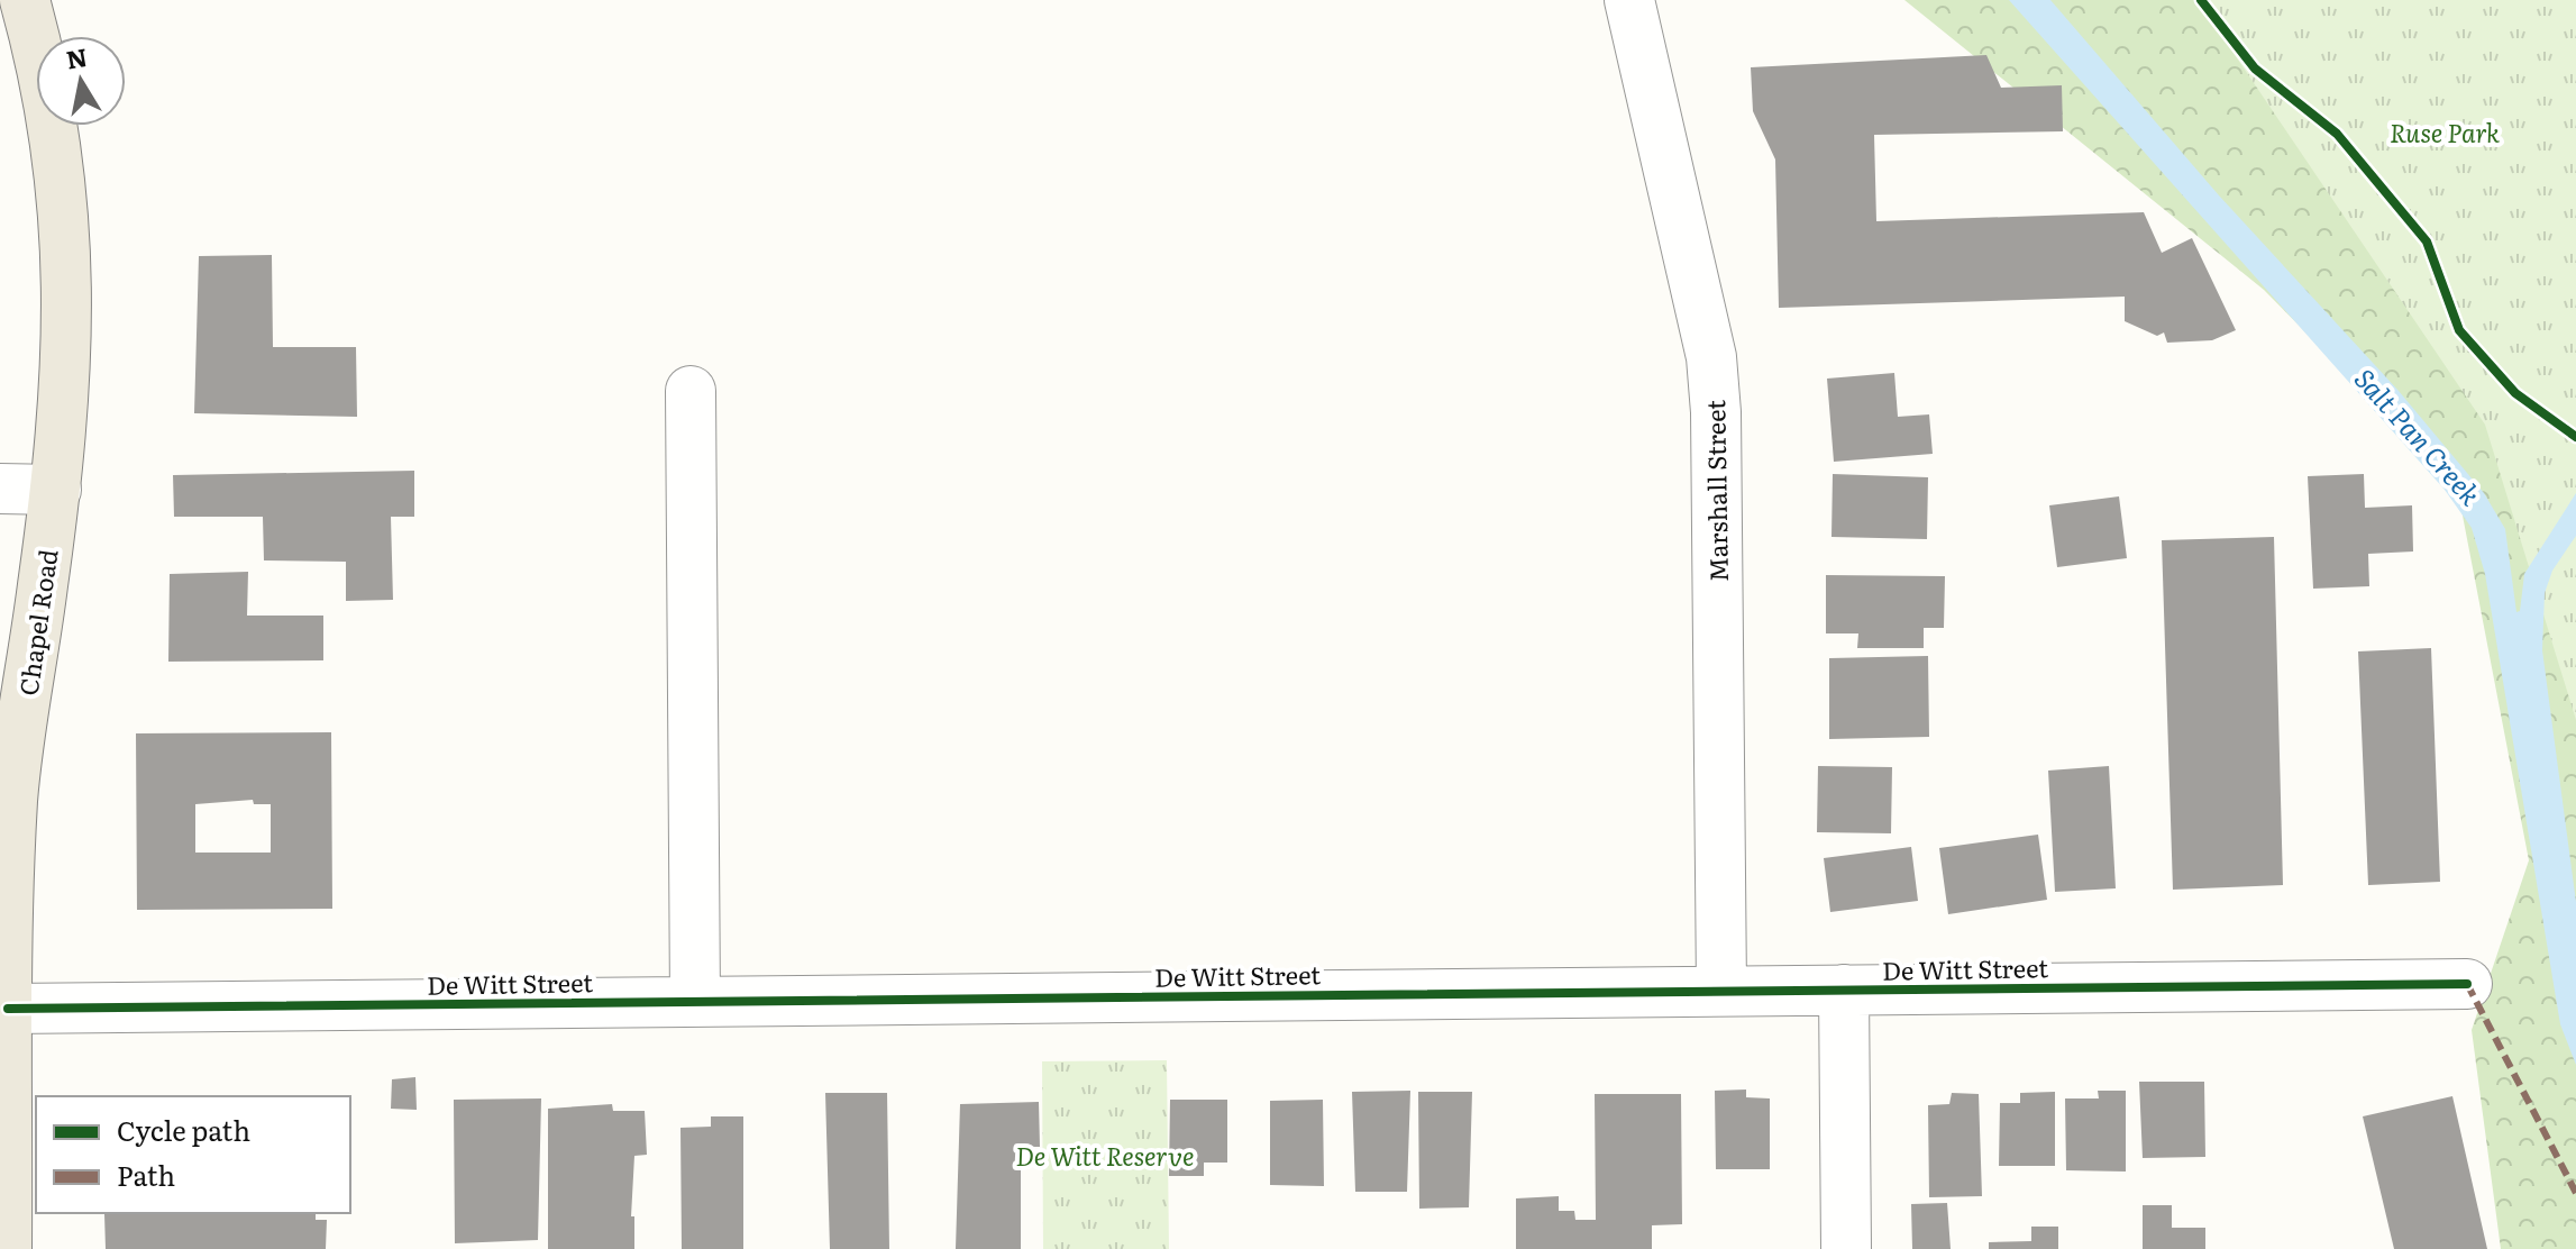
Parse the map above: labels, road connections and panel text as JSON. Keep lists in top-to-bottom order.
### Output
{
  "streets": {
    "main road": ["Chapel Road"],
    "street": ["Marshall Street", "De Witt Street"]
  },
  "crossings": [
    ["Marshall Street", "De Witt Street"],
    ["Chapel Road", "De Witt Street"]
  ],
  "water": ["Salt Pan Creek"],
  "parks": ["Ruse Park", "De Witt Reserve"],
  "legend": ["Cycle path", "Path"],
  "north": "top"
}
